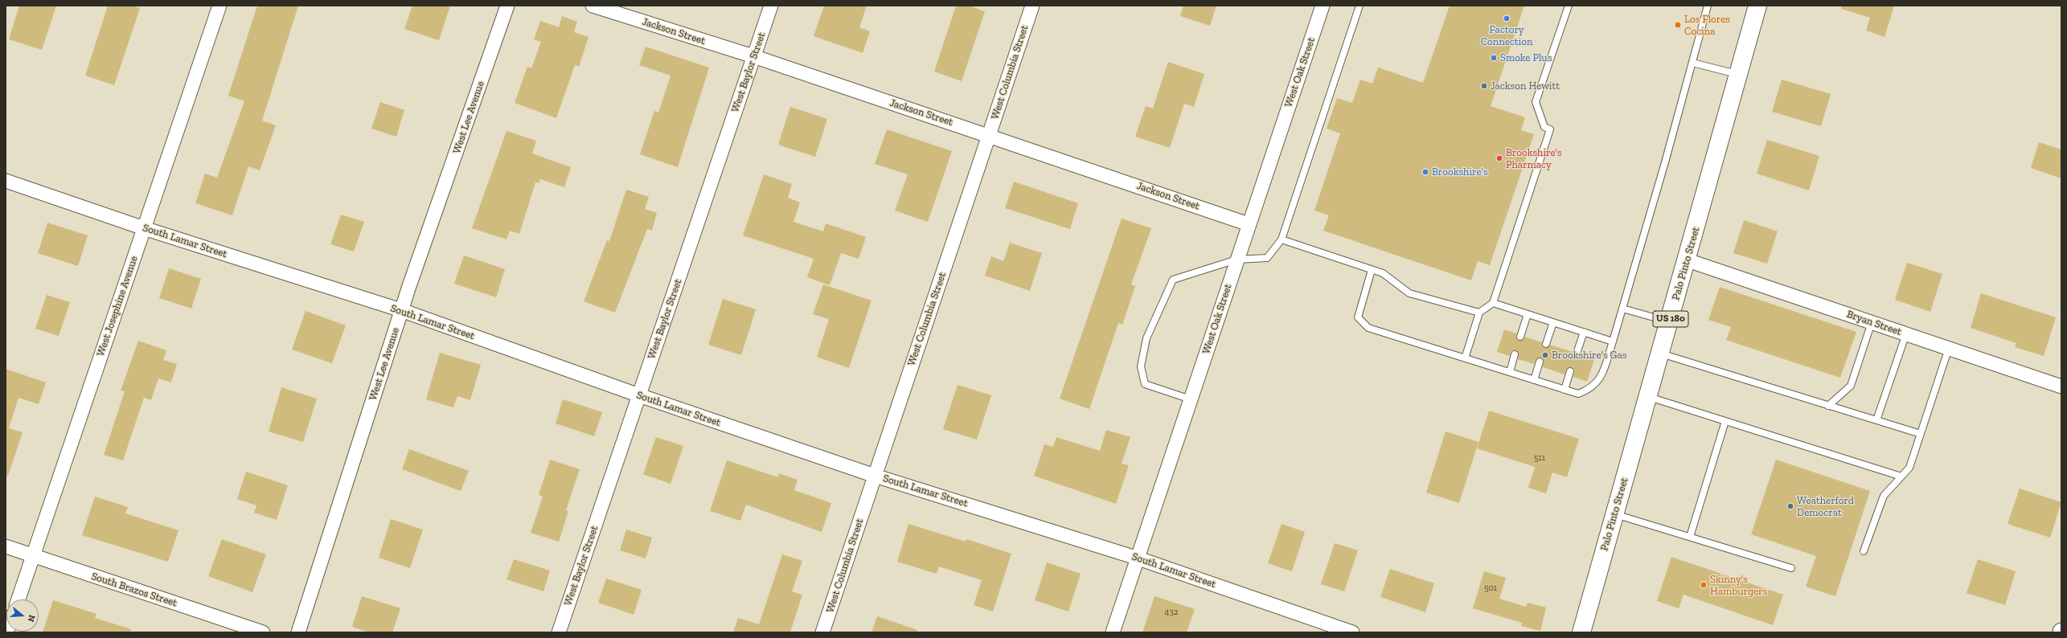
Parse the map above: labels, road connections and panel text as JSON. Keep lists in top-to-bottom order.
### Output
{
  "streets": {
    "main road": ["Palo Pinto Street", "US 180"],
    "street": [
      "Jackson Street",
      "West Baylor Street",
      "West Columbia Street",
      "West Oak Street",
      "West Lee Avenue",
      "South Lamar Street",
      "West Josephine Avenue",
      "Bryan Street",
      "South Brazos Street"
    ]
  },
  "crossings": [
    ["Jackson Street", "West Baylor Street"],
    ["Jackson Street", "West Columbia Street"],
    ["Jackson Street", "West Oak Street"],
    ["West Baylor Street", "South Lamar Street"],
    ["West Columbia Street", "South Lamar Street"],
    ["West Oak Street", "South Lamar Street"],
    ["West Lee Avenue", "South Lamar Street"],
    ["South Lamar Street", "West Josephine Avenue"],
    ["Palo Pinto Street", "Bryan Street"],
    ["West Josephine Avenue", "South Brazos Street"]
  ],
  "places": [
    "Factory Connection",
    "Los Flores Cocina",
    "Smoke Plus",
    "Jackson Hewitt",
    "Brookshire's Pharmacy",
    "Brookshire's",
    "Brookshire's Gas",
    "Weatherford Democrat",
    "Skinny's Hamburgers"
  ],
  "house_numbers": ["511", "501", "432"],
  "north": "right"
}
